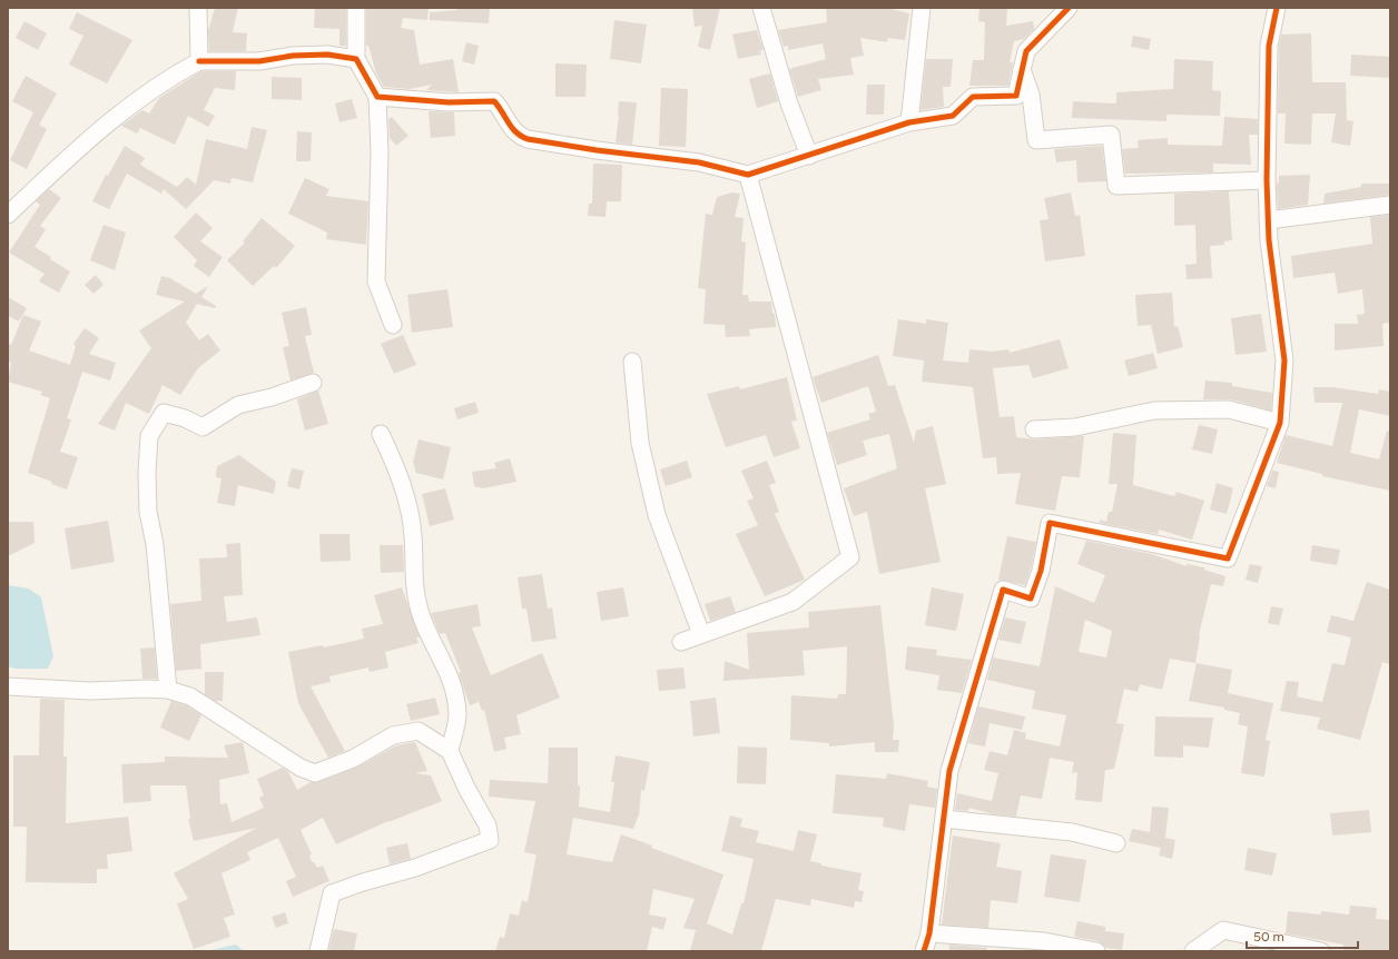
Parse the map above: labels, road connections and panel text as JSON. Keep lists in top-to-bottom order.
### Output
{
  "scale_bar": "50 m"
}
